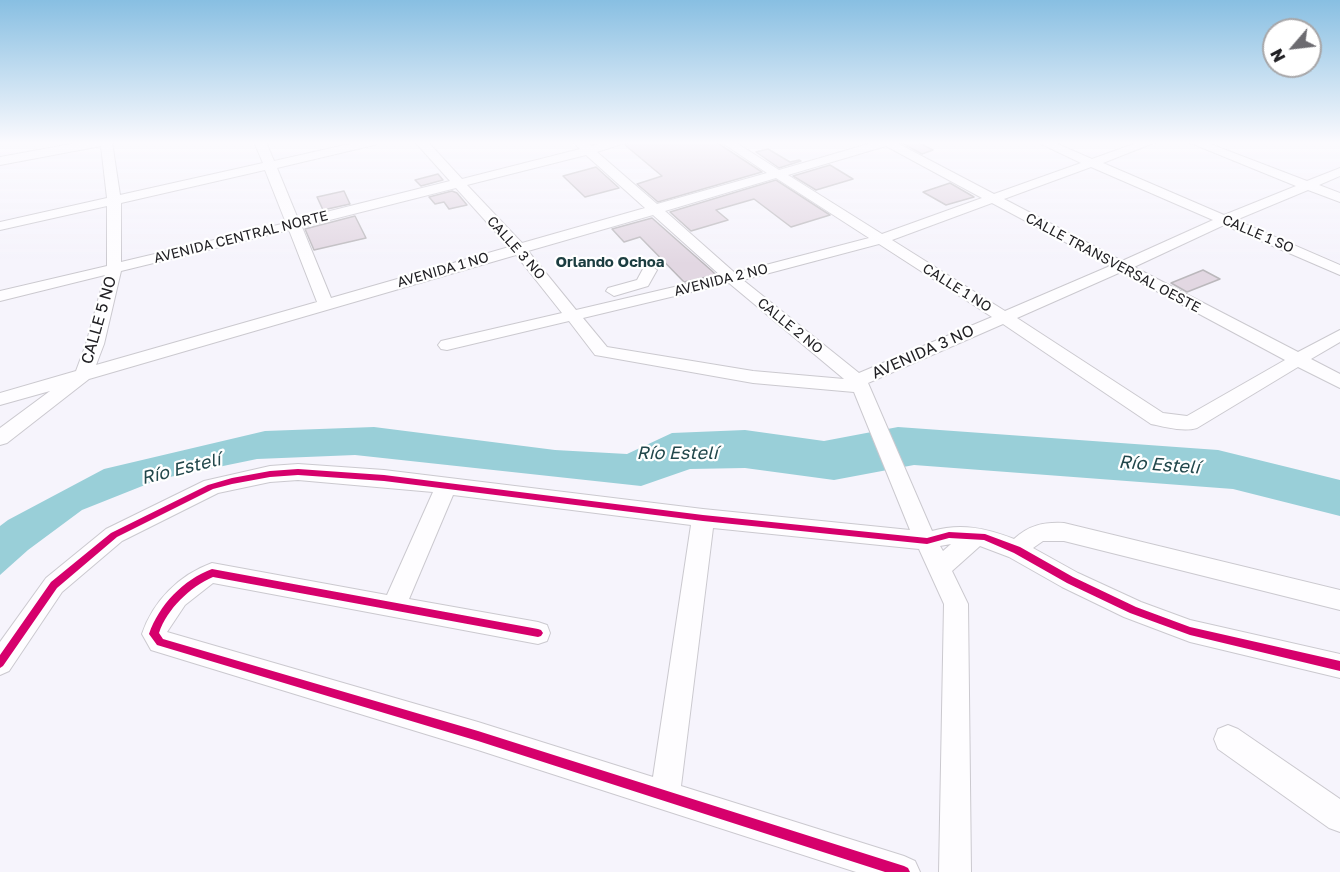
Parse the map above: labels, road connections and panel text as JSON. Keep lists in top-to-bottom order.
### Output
{
  "streets": {
    "street": [
      "CALLE 1 SO",
      "AVENIDA CENTRAL NORTE",
      "CALLE 3 NO",
      "CALLE TRANSVERSAL OESTE",
      "AVENIDA 1 NO",
      "AVENIDA 2 NO",
      "CALLE 1 NO",
      "CALLE 5 NO",
      "CALLE 2 NO",
      "AVENIDA 3 NO"
    ]
  },
  "crossings": [
    ["CALLE 1 SO", "AVENIDA 3 NO"],
    ["AVENIDA CENTRAL NORTE", "CALLE 3 NO"],
    ["AVENIDA CENTRAL NORTE", "CALLE 5 NO"],
    ["CALLE 3 NO", "AVENIDA 1 NO"],
    ["CALLE 3 NO", "AVENIDA 2 NO"],
    ["CALLE 3 NO", "CALLE 2 NO"],
    ["CALLE 3 NO", "AVENIDA 3 NO"],
    ["CALLE TRANSVERSAL OESTE", "AVENIDA 2 NO"],
    ["CALLE TRANSVERSAL OESTE", "CALLE 1 NO"],
    ["CALLE TRANSVERSAL OESTE", "AVENIDA 3 NO"],
    ["AVENIDA 1 NO", "CALLE 5 NO"],
    ["AVENIDA 1 NO", "CALLE 2 NO"],
    ["AVENIDA 2 NO", "CALLE 1 NO"],
    ["AVENIDA 2 NO", "CALLE 2 NO"],
    ["CALLE 1 NO", "AVENIDA 3 NO"],
    ["CALLE 2 NO", "AVENIDA 3 NO"]
  ],
  "districts": ["Orlando Ochoa"],
  "water": ["Río Estelí"],
  "north": "bottom left"
}
